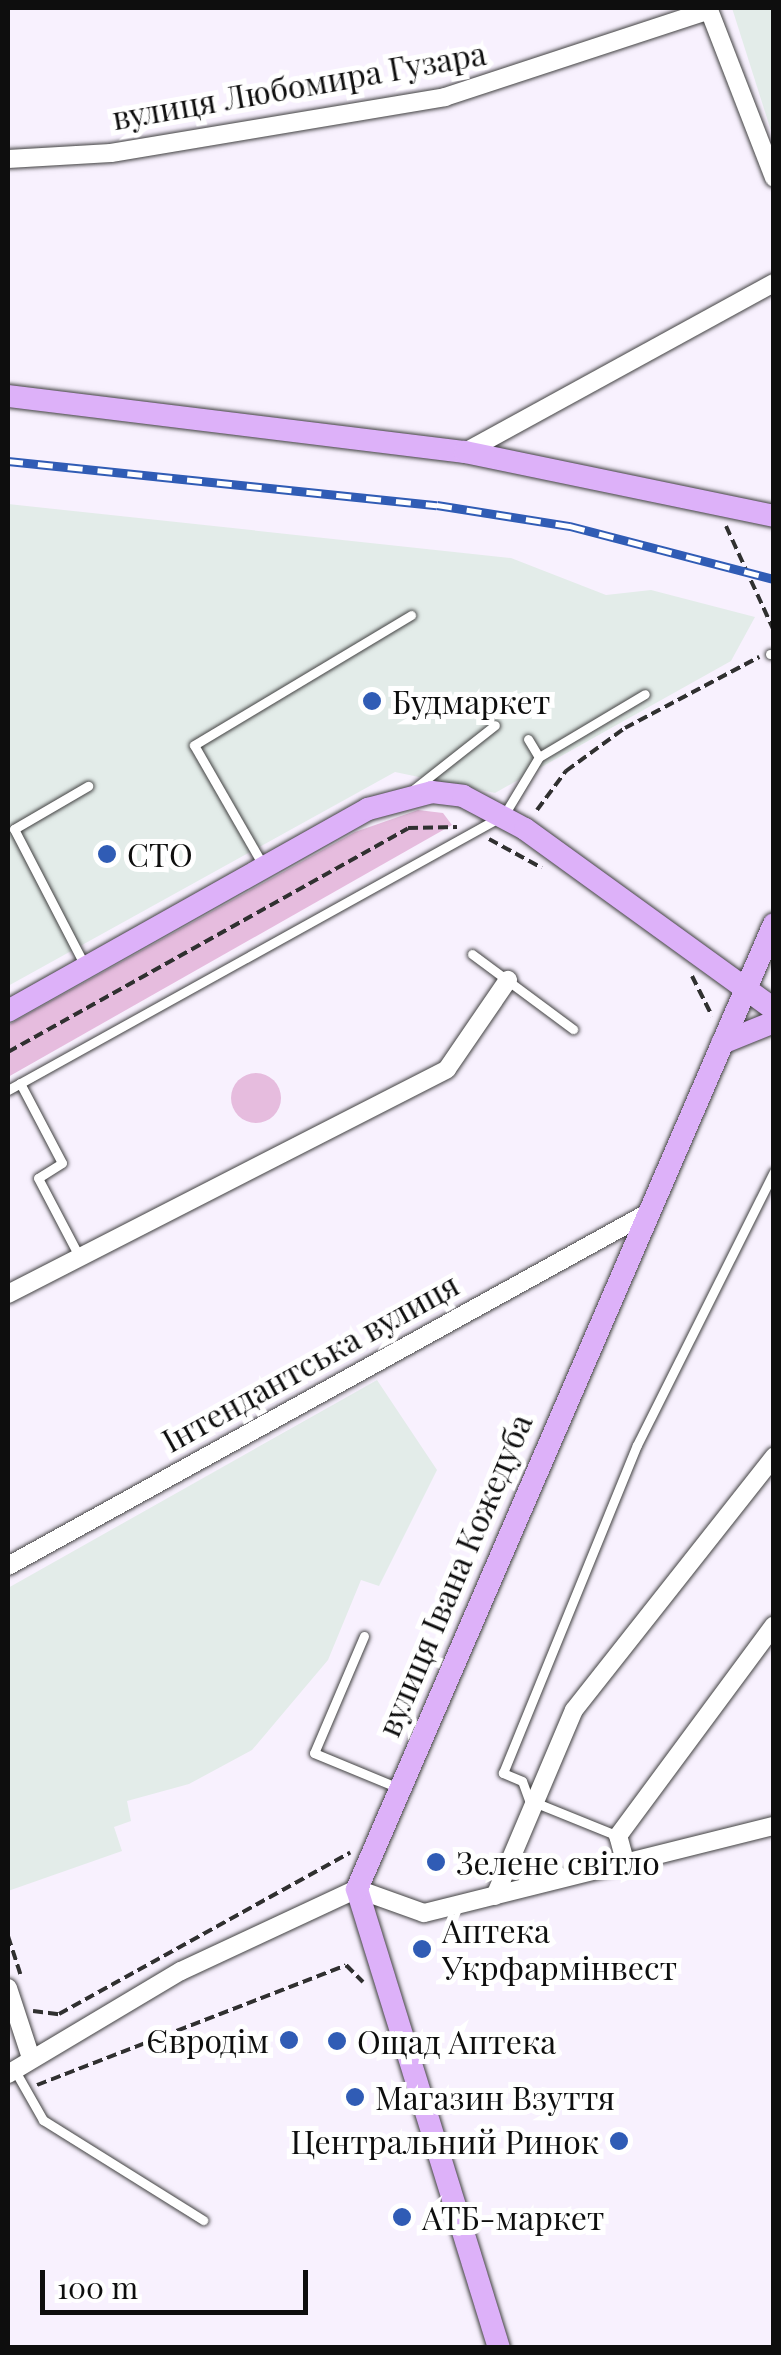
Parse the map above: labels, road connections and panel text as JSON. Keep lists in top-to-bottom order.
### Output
{
  "streets": {
    "main road": ["вулиця Івана Кожедуба"],
    "street": ["вулиця Любомира Гузара", "Інтендантська вулиця"]
  },
  "crossings": [
    ["Інтендантська вулиця", "вулиця Івана Кожедуба"]
  ],
  "places": [
    "Будмаркет",
    "СТО",
    "Зелене світло",
    "Аптека Укрфармінвест",
    "Євродім",
    "Ощад Аптека",
    "Магазин Взуття",
    "Центральний Ринок",
    "АТБ-маркет"
  ],
  "scale_bar": "100 m"
}
